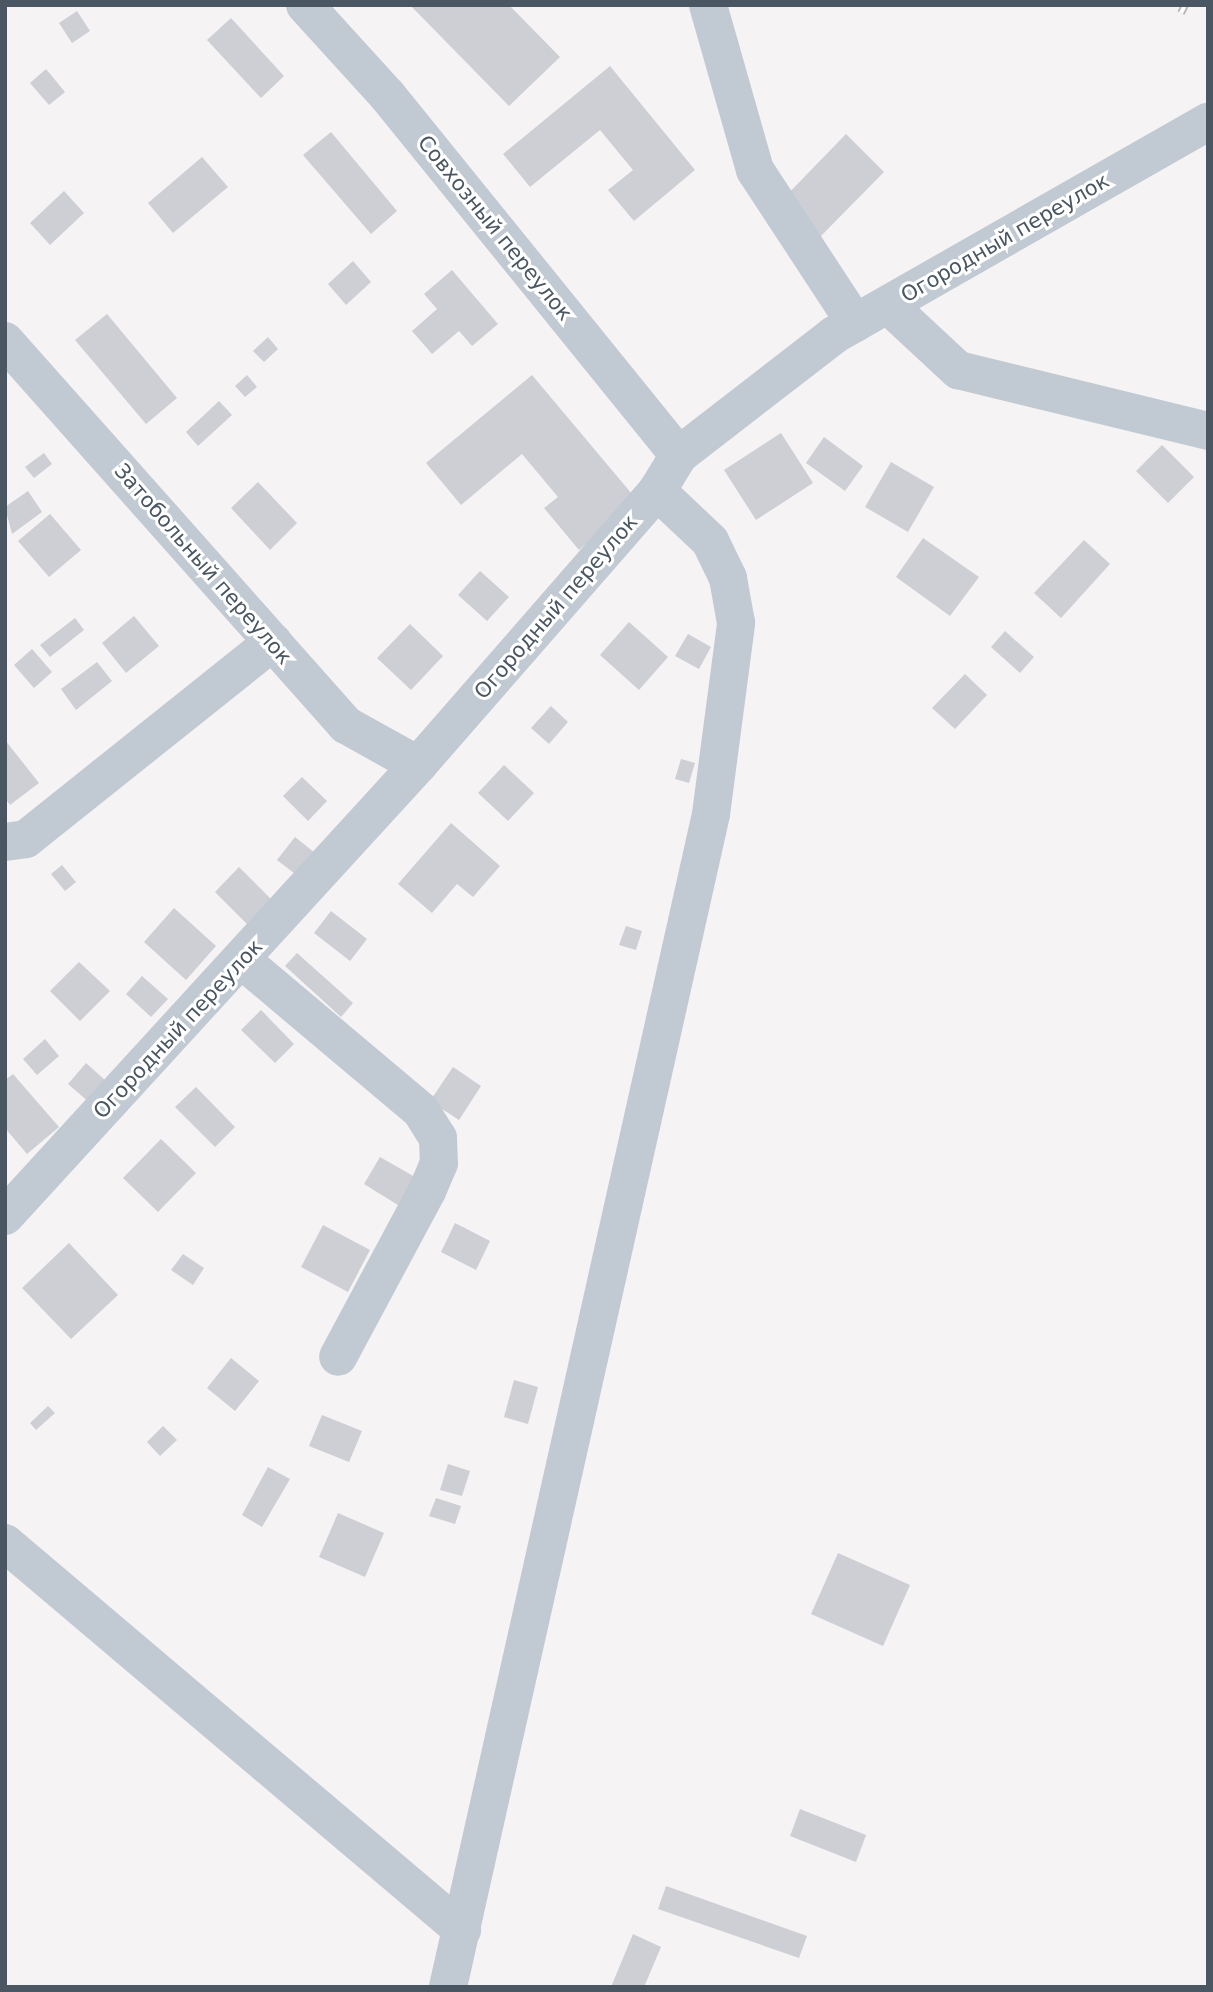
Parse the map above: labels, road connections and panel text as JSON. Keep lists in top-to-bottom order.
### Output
{
  "streets": {
    "street": ["Совхозный переулок", "Огородный переулок", "Затобольный переулок"]
  },
  "crossings": [
    ["Совхозный переулок", "Огородный переулок"],
    ["Огородный переулок", "Затобольный переулок"]
  ]
}
